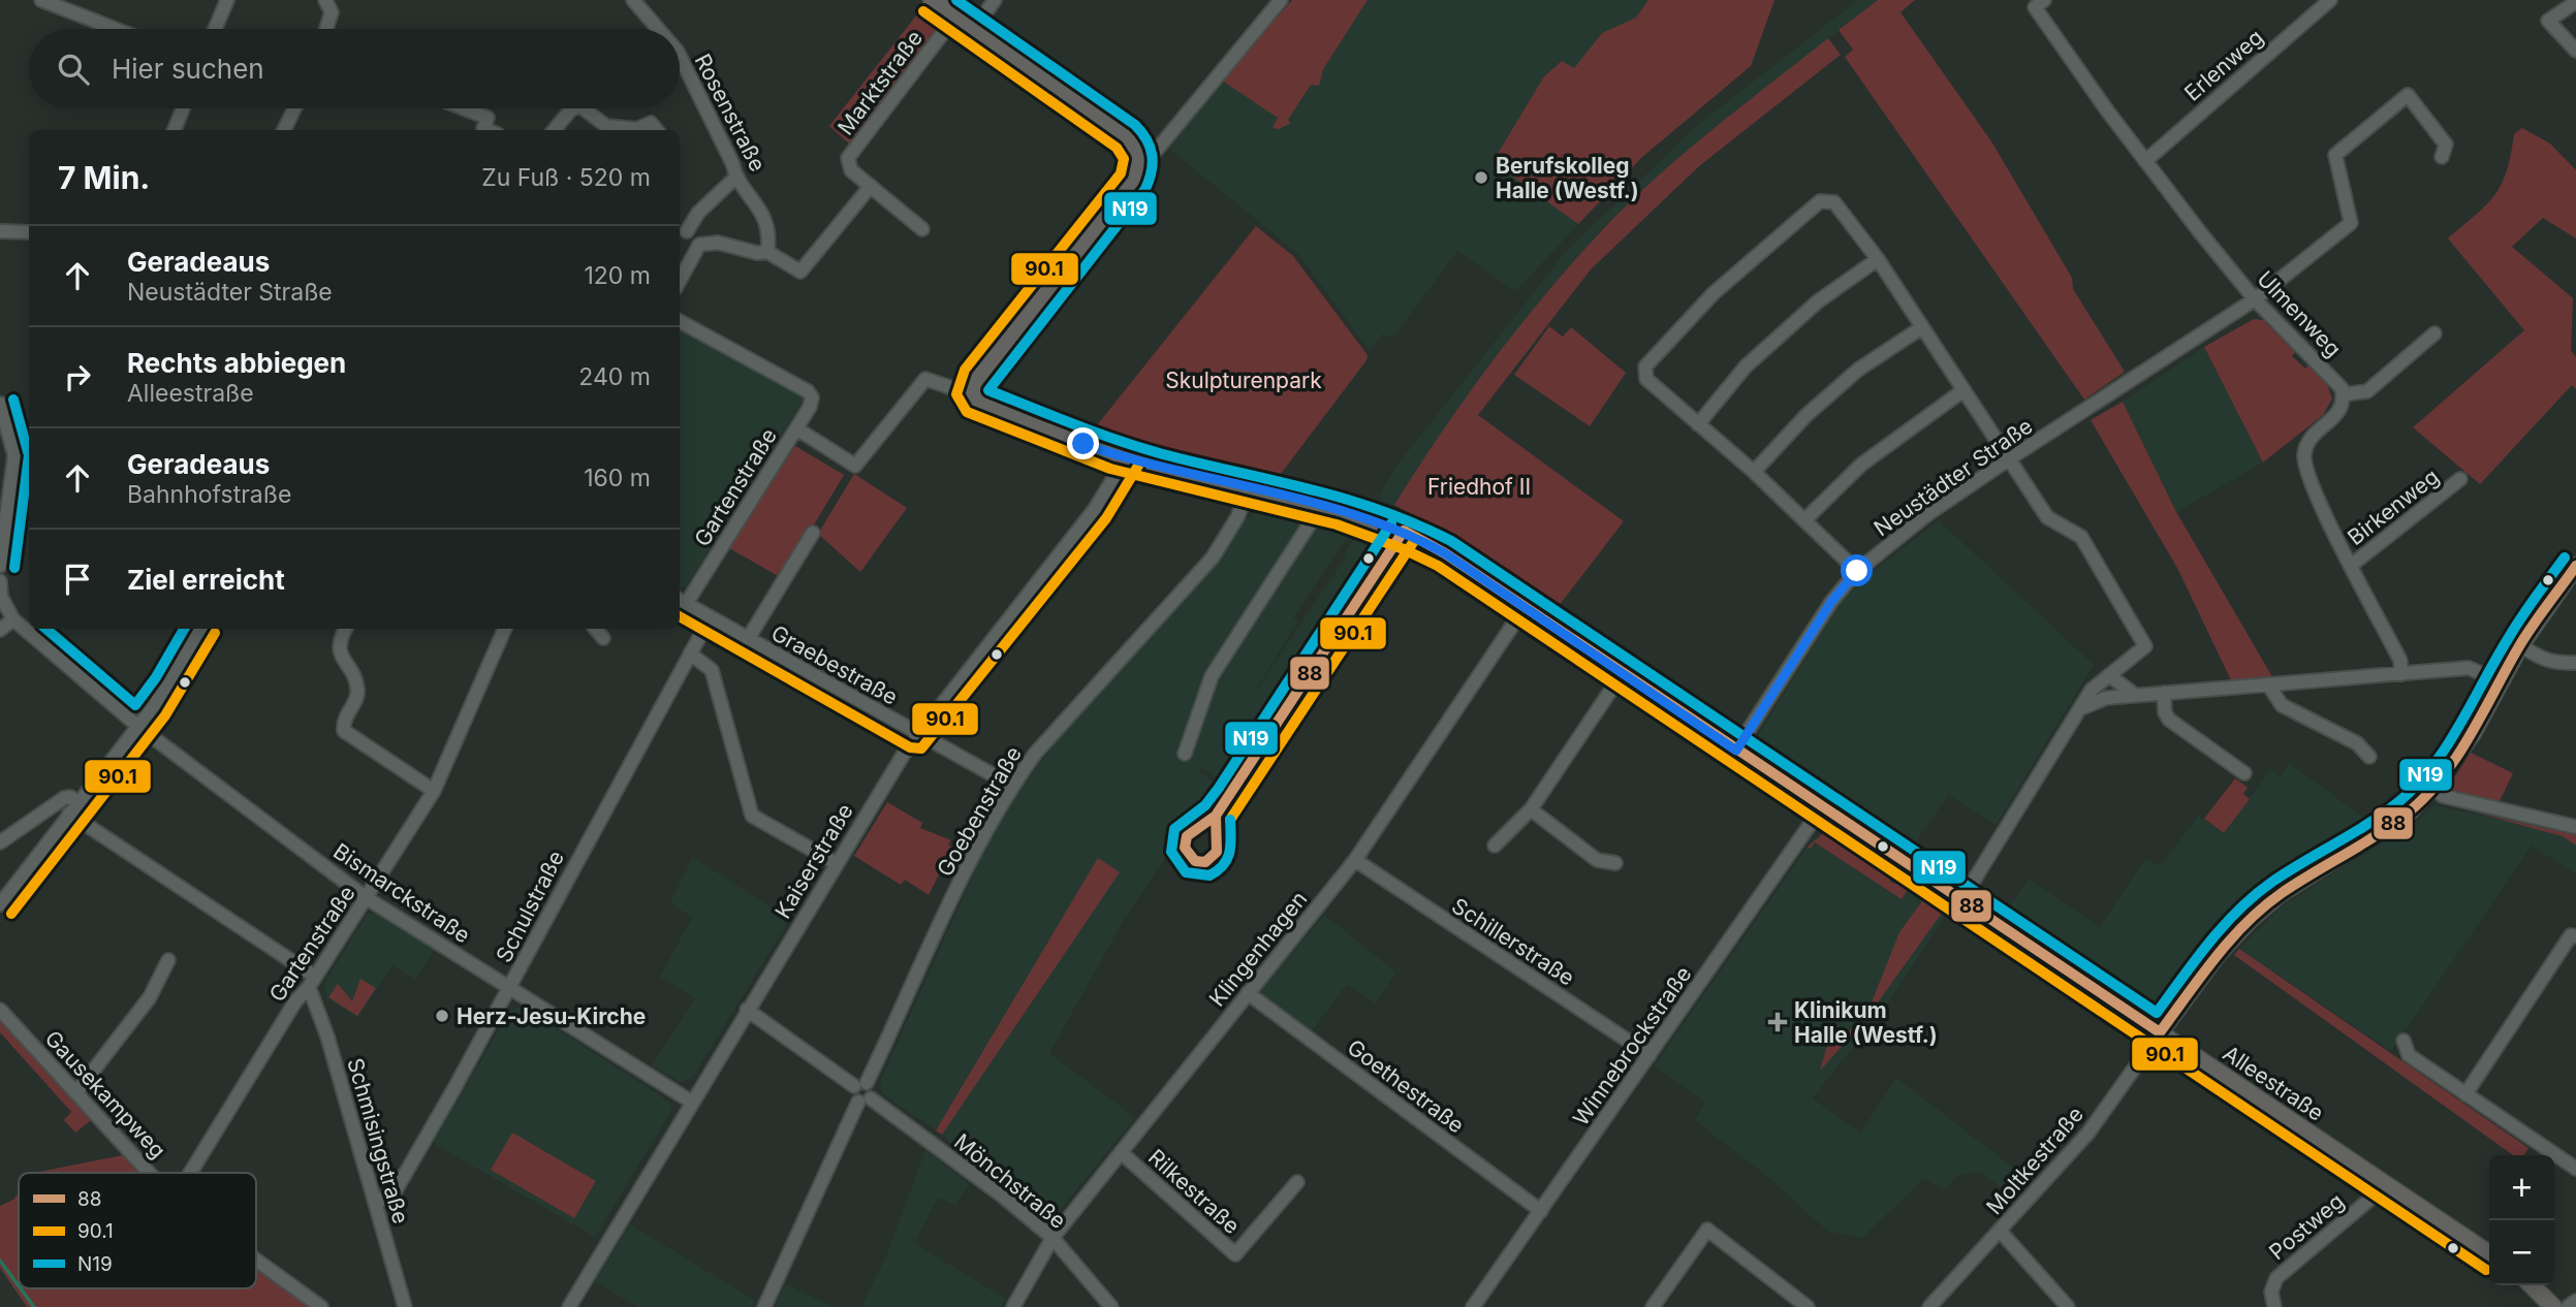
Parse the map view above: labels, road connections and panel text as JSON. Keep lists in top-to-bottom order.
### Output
{
  "streets": {
    "street": [
      "Erlenweg",
      "Marktstraße",
      "Rosenstraße",
      "Ulmenweg",
      "Neustädter Straße",
      "Gartenstraße",
      "Birkenweg",
      "Graebestraße",
      "Goebenstraße",
      "Kaiserstraße",
      "Bismarckstraße",
      "Schulstraße",
      "Schillerstraße",
      "Klingenhagen",
      "Winnebrockstraße",
      "Alleestraße",
      "Goethestraße",
      "Gausekampweg",
      "Schmisingstraße",
      "Moltkestraße",
      "Mönchstraße",
      "Rilkestraße",
      "Postweg"
    ]
  },
  "crossings": [
    ["Erlenweg", "Ulmenweg"],
    ["Ulmenweg", "Neustädter Straße"],
    ["Neustädter Straße", "Alleestraße"],
    ["Gartenstraße", "Graebestraße"],
    ["Gartenstraße", "Bismarckstraße"],
    ["Gartenstraße", "Alleestraße"],
    ["Gartenstraße", "Schmisingstraße"],
    ["Graebestraße", "Goebenstraße"],
    ["Graebestraße", "Kaiserstraße"],
    ["Graebestraße", "Schulstraße"],
    ["Goebenstraße", "Alleestraße"],
    ["Kaiserstraße", "Bismarckstraße"],
    ["Kaiserstraße", "Alleestraße"],
    ["Bismarckstraße", "Schulstraße"],
    ["Schulstraße", "Schmisingstraße"],
    ["Schillerstraße", "Klingenhagen"],
    ["Schillerstraße", "Winnebrockstraße"],
    ["Klingenhagen", "Alleestraße"],
    ["Klingenhagen", "Goethestraße"],
    ["Klingenhagen", "Mönchstraße"],
    ["Klingenhagen", "Rilkestraße"],
    ["Winnebrockstraße", "Alleestraße"],
    ["Winnebrockstraße", "Goethestraße"],
    ["Alleestraße", "Moltkestraße"],
    ["Alleestraße", "Postweg"]
  ],
  "parks": ["Skulpturenpark", "Friedhof II"],
  "places": {
    "other": ["Berufskolleg Halle (Westf.)", "Herz-Jesu-Kirche"],
    "health": ["Klinikum Halle (Westf.)"]
  },
  "lines": ["transit line N19", "transit line 90.1", "transit line 88"],
  "legend": ["88", "90.1", "N19"],
  "page": {
    "search": "Hier suchen",
    "heading": ["7 Min.", "Zu Fuß · 520 m"],
    "list": [
      ["Geradeaus", "Neustädter Straße", "120 m"],
      ["Rechts abbiegen", "Alleestraße", "240 m"],
      ["Geradeaus", "Bahnhofstraße", "160 m"],
      "Ziel erreicht"
    ],
    "map_buttons": ["+", "−"]
  }
}
